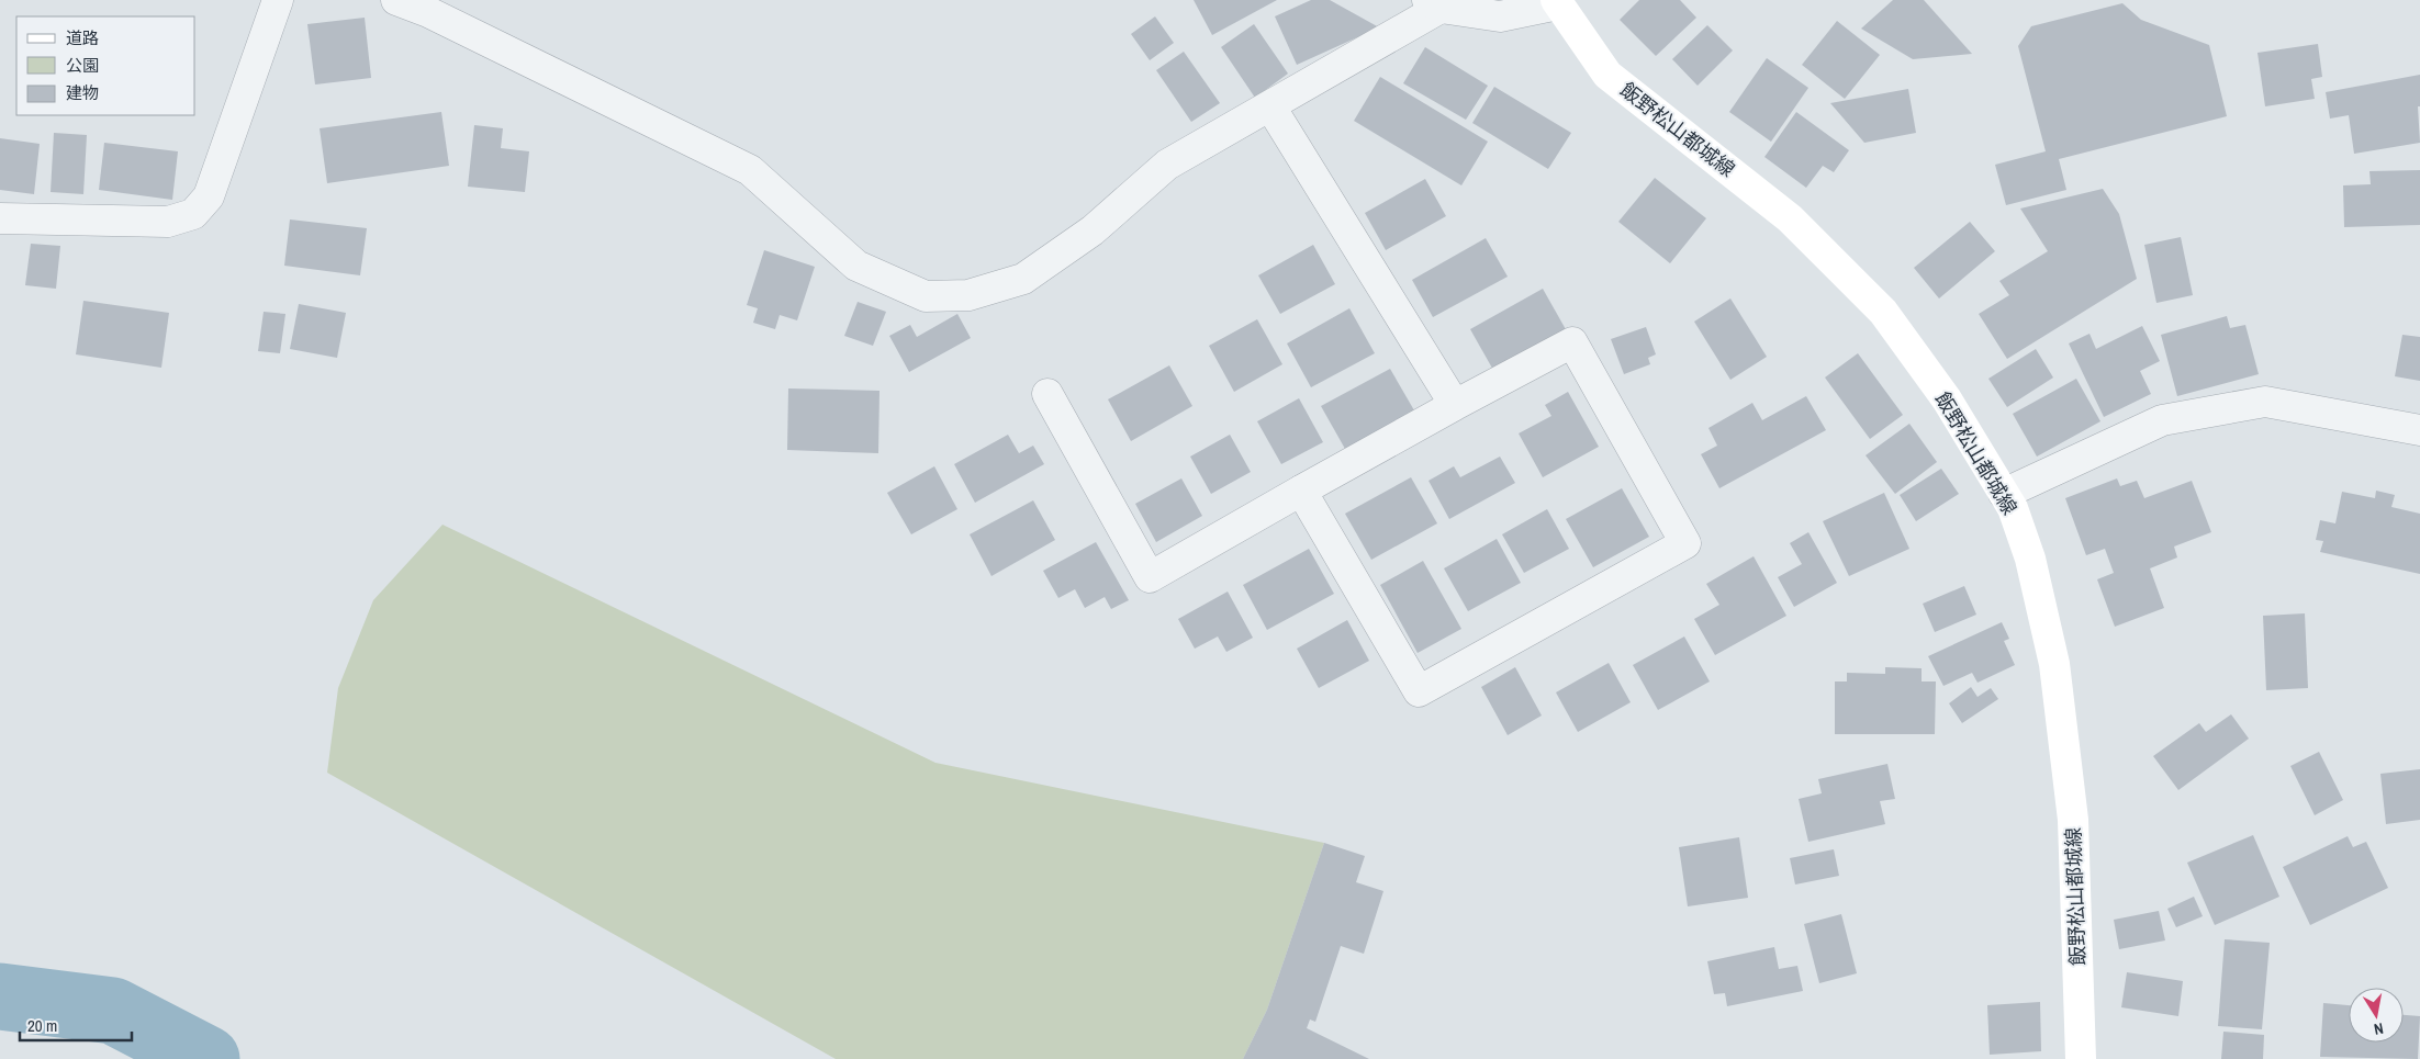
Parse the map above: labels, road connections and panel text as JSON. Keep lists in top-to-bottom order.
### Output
{
  "streets": {
    "main road": ["飯野松山都城線"]
  },
  "legend": ["道路", "公園", "建物"],
  "scale_bar": "20 m",
  "north": "bottom"
}
